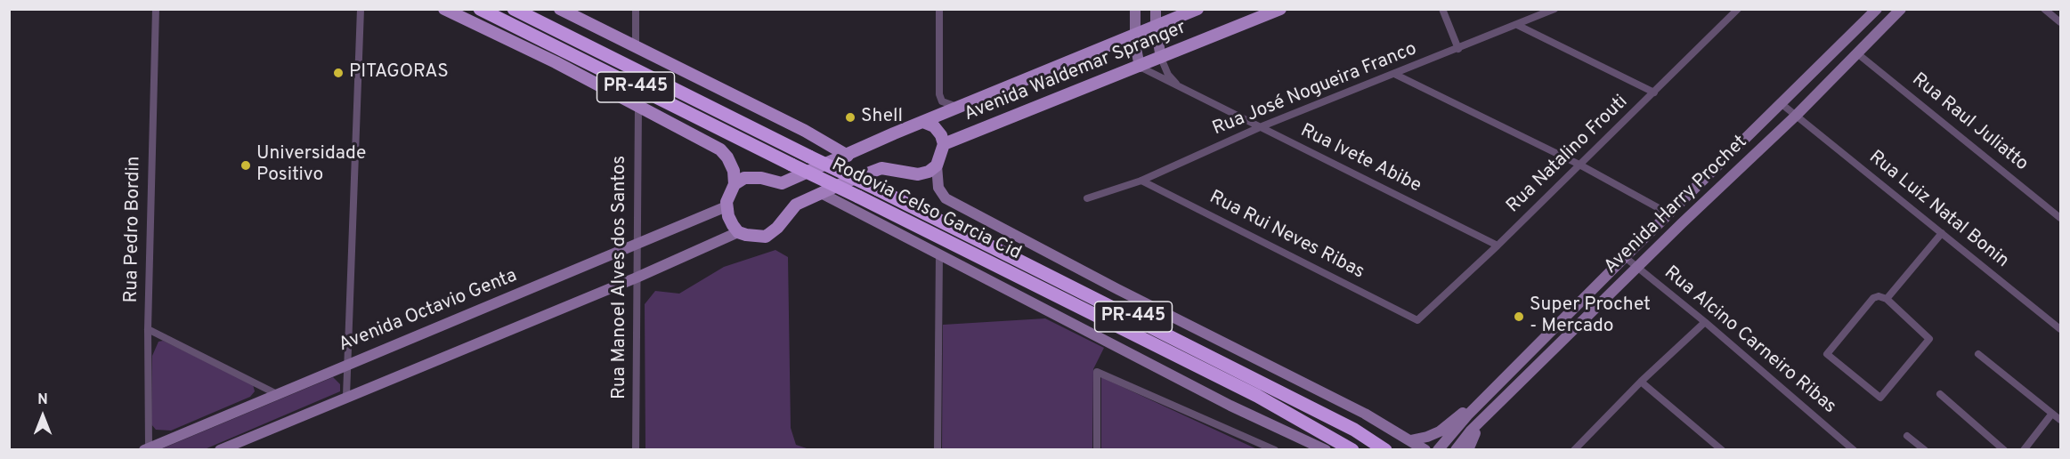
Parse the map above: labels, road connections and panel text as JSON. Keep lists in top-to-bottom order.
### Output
{
  "streets": {
    "highway": ["PR-445", "Rodovia Celso Garcia Cid"],
    "main road": ["Avenida Waldemar Spranger"],
    "street": [
      "Rua José Nogueira Franco",
      "Rua Raul Juliatto",
      "Rua Natalino Frouti",
      "Rua Ivete Abibe",
      "Avenida Harry Prochet",
      "Rua Luiz Natal Bonin",
      "Rua Pedro Bordin",
      "Rua Rui Neves Ribas",
      "Rua Manoel Alves dos Santos",
      "Avenida Octavio Genta",
      "Rua Alcino Carneiro Ribas"
    ]
  },
  "crossings": [
    ["Avenida Waldemar Spranger", "Rua Ivete Abibe"],
    ["Rua José Nogueira Franco", "Rua Ivete Abibe"],
    ["Rua José Nogueira Franco", "Rua Rui Neves Ribas"],
    ["Rua Raul Juliatto", "Avenida Harry Prochet"],
    ["Rua Natalino Frouti", "Rua Ivete Abibe"],
    ["Rua Natalino Frouti", "Rua Rui Neves Ribas"],
    ["Avenida Harry Prochet", "Rua Luiz Natal Bonin"],
    ["Avenida Harry Prochet", "Rua Alcino Carneiro Ribas"],
    ["Rua Pedro Bordin", "Avenida Octavio Genta"],
    ["Rua Manoel Alves dos Santos", "Avenida Octavio Genta"]
  ],
  "places": [
    "PITAGORAS",
    "Shell",
    "Universidade Positivo",
    "Super Prochet - Mercado"
  ],
  "north": "top"
}
